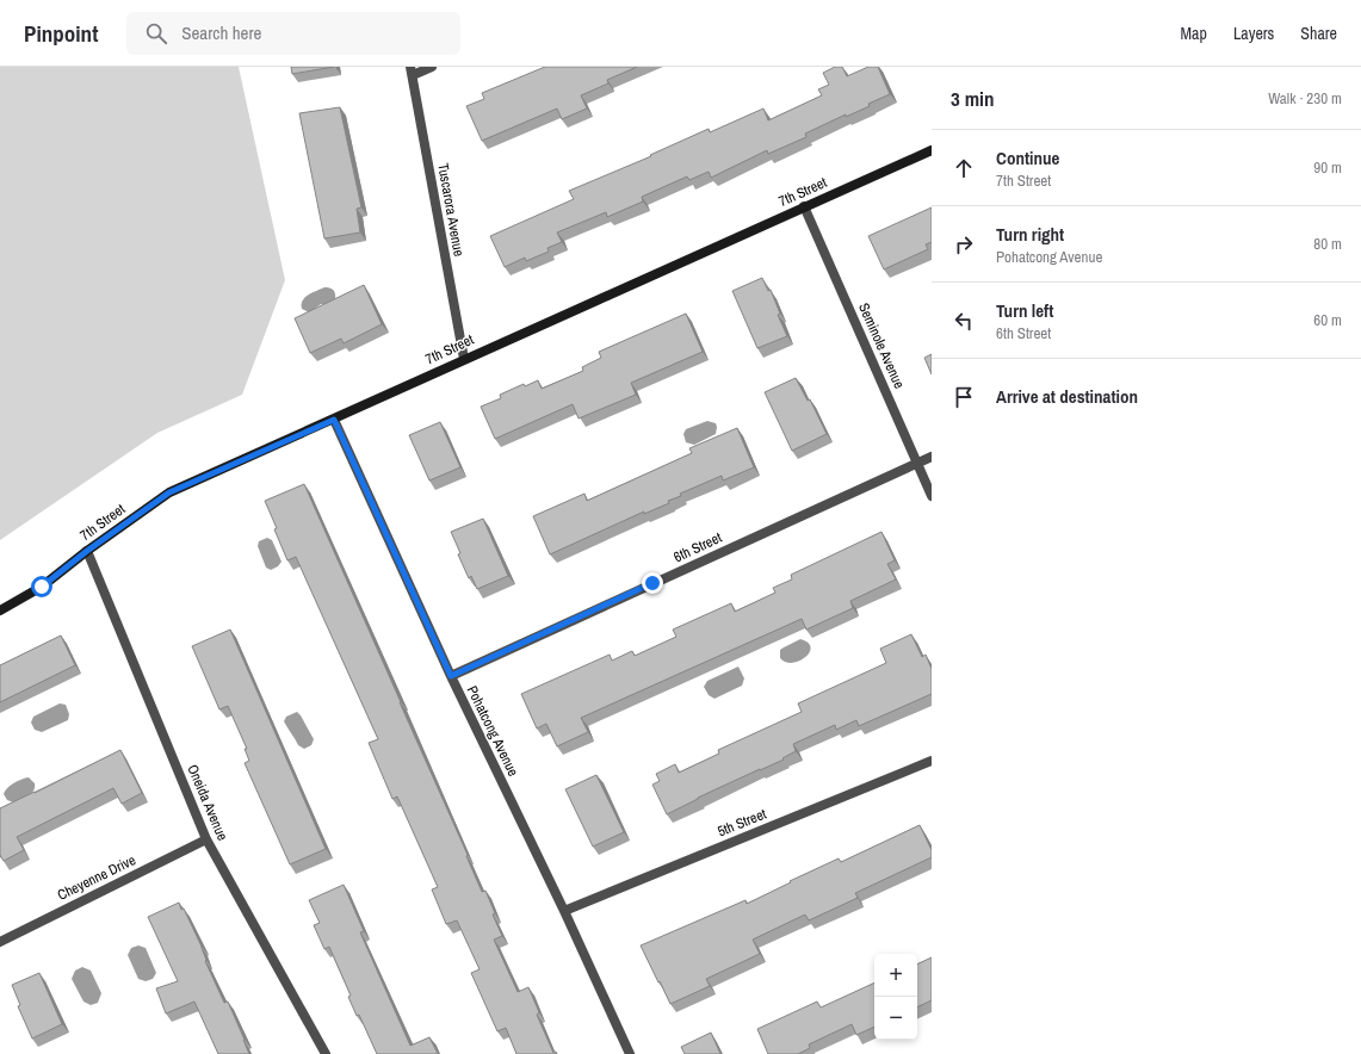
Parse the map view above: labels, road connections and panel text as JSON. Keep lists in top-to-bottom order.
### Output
{
  "streets": {
    "street": [
      "7th Street",
      "Tuscarora Avenue",
      "Seminole Avenue",
      "6th Street",
      "Pohatcong Avenue",
      "Oneida Avenue",
      "5th Street",
      "Cheyenne Drive"
    ]
  },
  "crossings": [
    ["7th Street", "Tuscarora Avenue"],
    ["7th Street", "Seminole Avenue"],
    ["7th Street", "Pohatcong Avenue"],
    ["7th Street", "Oneida Avenue"],
    ["Seminole Avenue", "6th Street"],
    ["6th Street", "Pohatcong Avenue"],
    ["Pohatcong Avenue", "5th Street"],
    ["Oneida Avenue", "Cheyenne Drive"]
  ],
  "page": {
    "header": "Pinpoint",
    "search": "Search here",
    "nav": ["Map", "Layers", "Share"],
    "heading": ["3 min", "Walk · 230 m"],
    "list": [
      ["Continue", "7th Street", "90 m"],
      ["Turn right", "Pohatcong Avenue", "80 m"],
      ["Turn left", "6th Street", "60 m"],
      "Arrive at destination"
    ],
    "map_buttons": ["+", "−"]
  }
}
